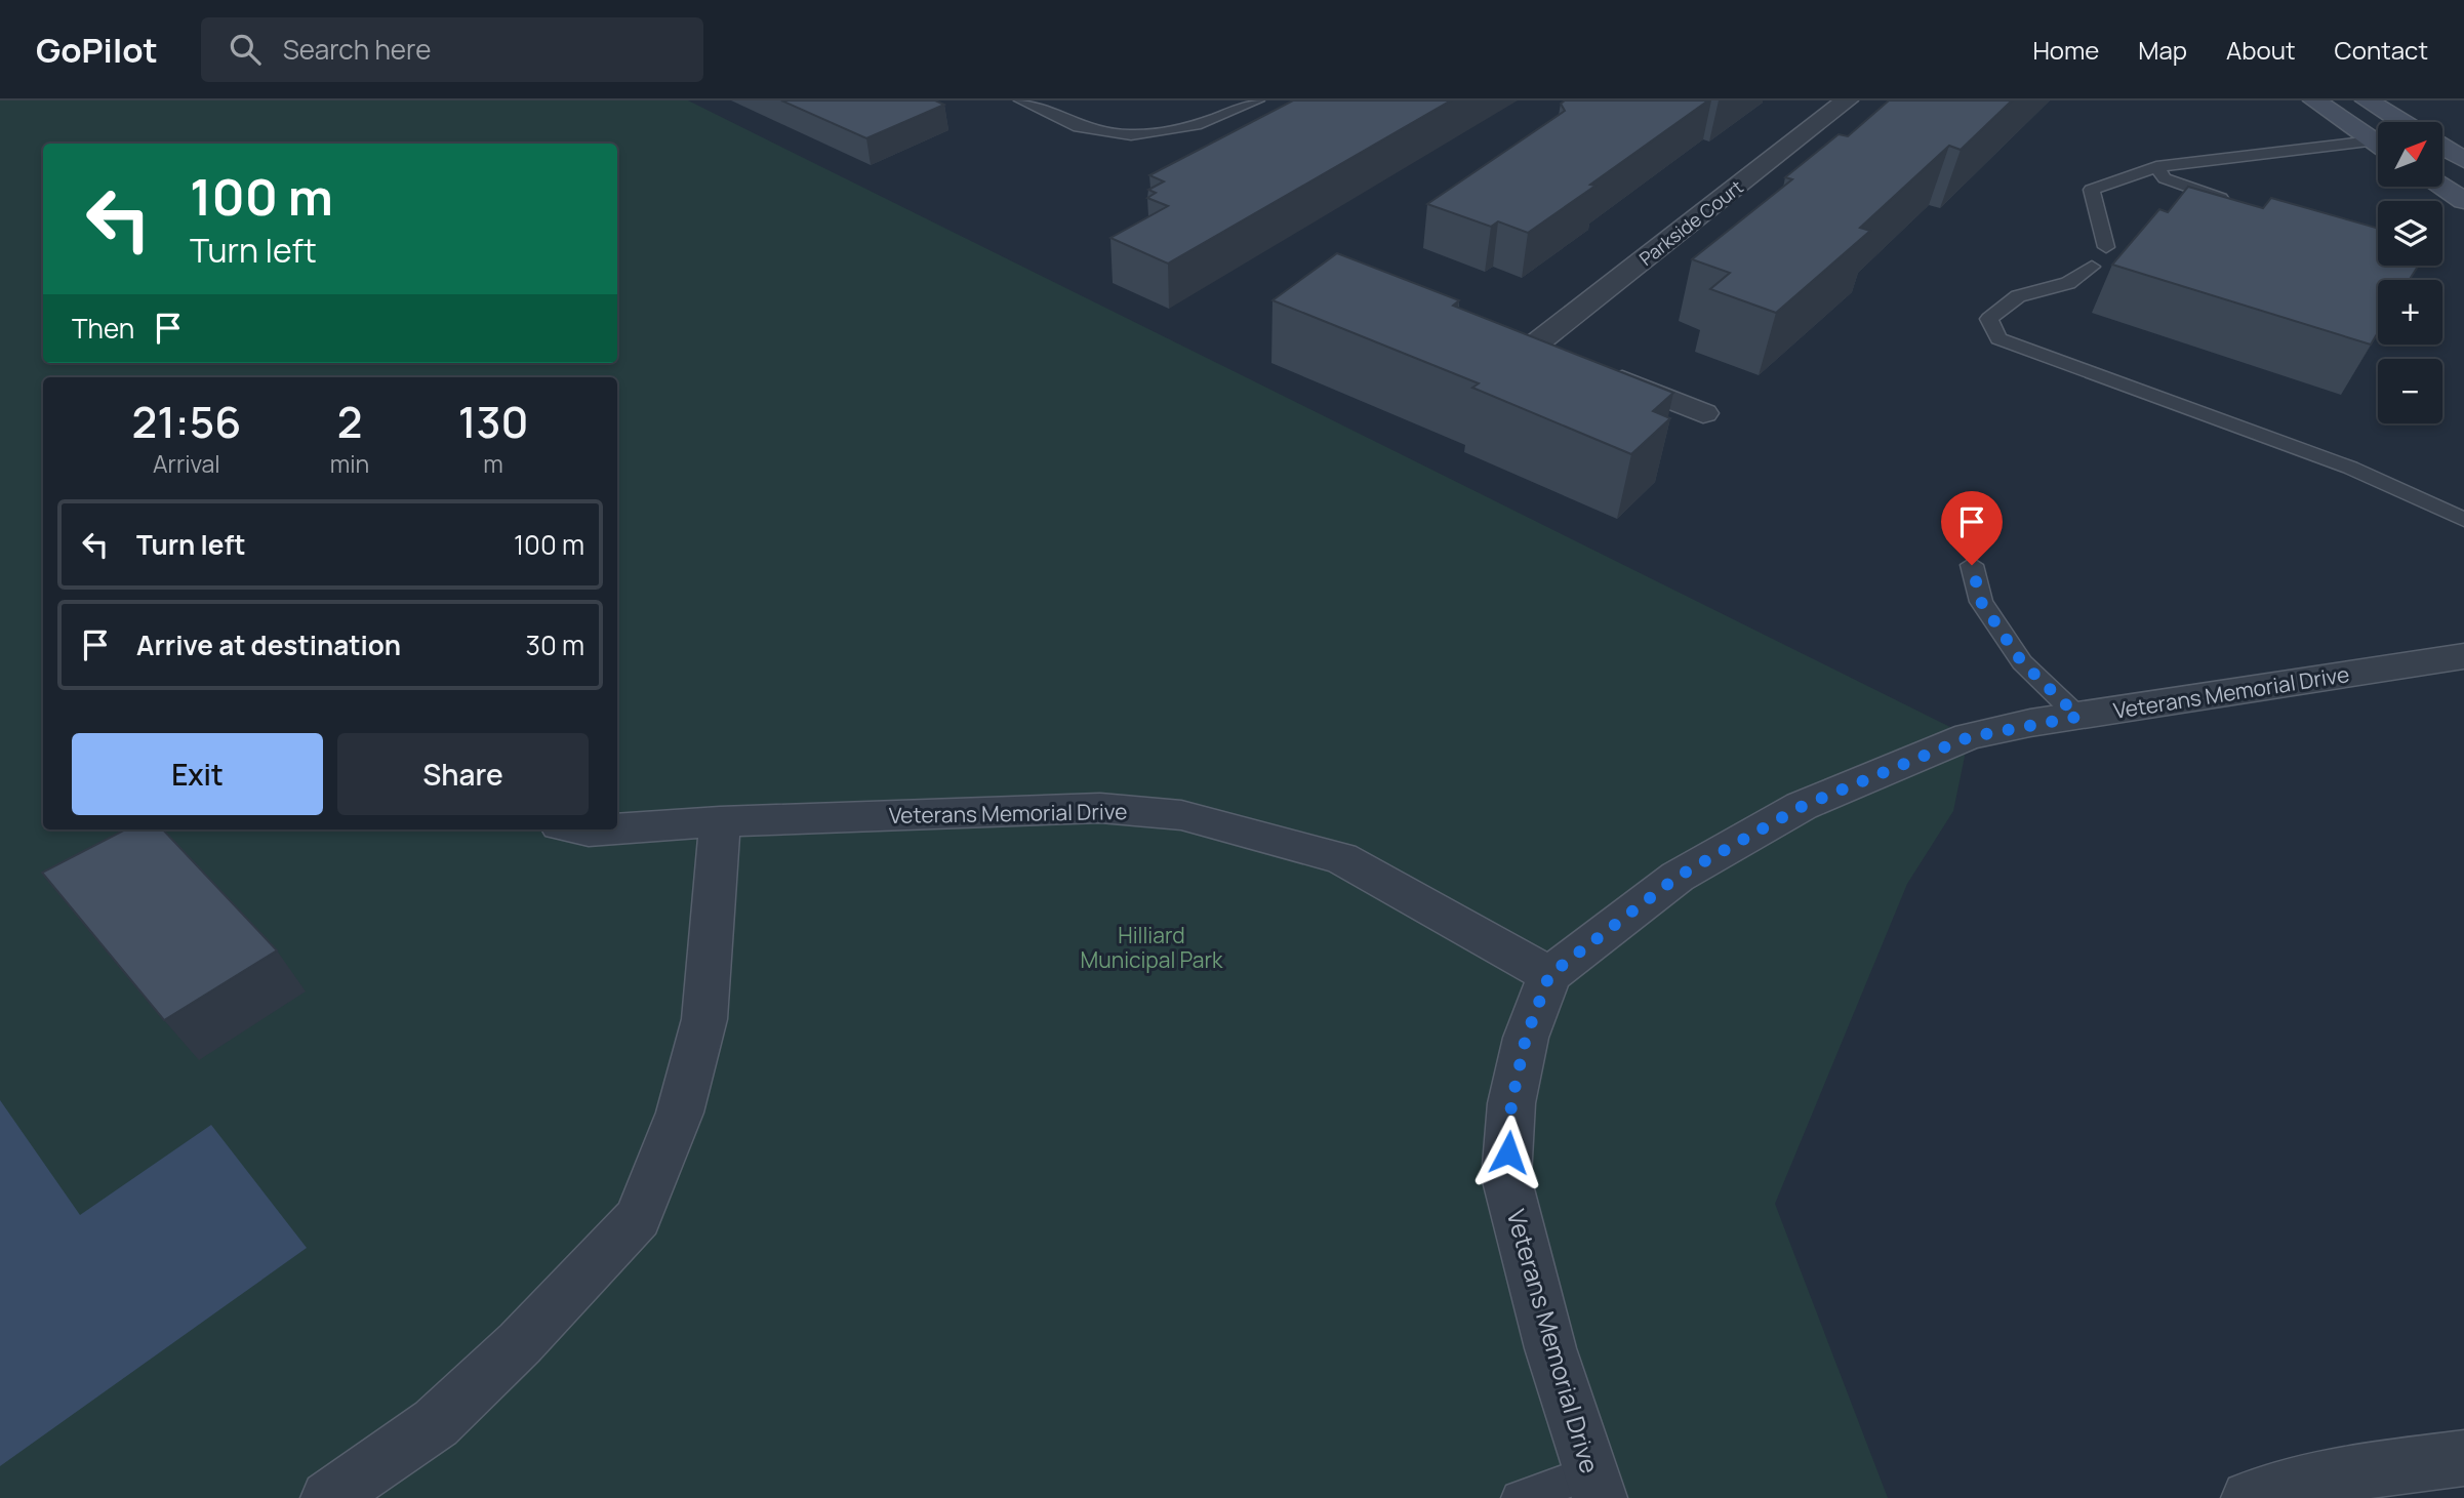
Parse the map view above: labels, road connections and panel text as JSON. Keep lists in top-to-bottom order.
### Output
{
  "streets": {
    "street": ["Parkside Court", "Veterans Memorial Drive"]
  },
  "parks": ["Hilliard Municipal Park"],
  "north": "top right",
  "page": {
    "header": "GoPilot",
    "search": "Search here",
    "nav": [
      "Home",
      "Map",
      "About",
      "Contact"
    ],
    "map_buttons": ["+", "−"],
    "turn": ["100 m", "Turn left"],
    "then": "Then",
    "eta": [
      "21:56",
      "Arrival",
      "2",
      "min",
      "130",
      "m"
    ],
    "list": [
      {
        "name": "Turn left",
        "value": "100 m"
      },
      {
        "name": "Arrive at destination",
        "value": "30 m"
      }
    ],
    "buttons": ["Exit", "Share"]
  }
}
